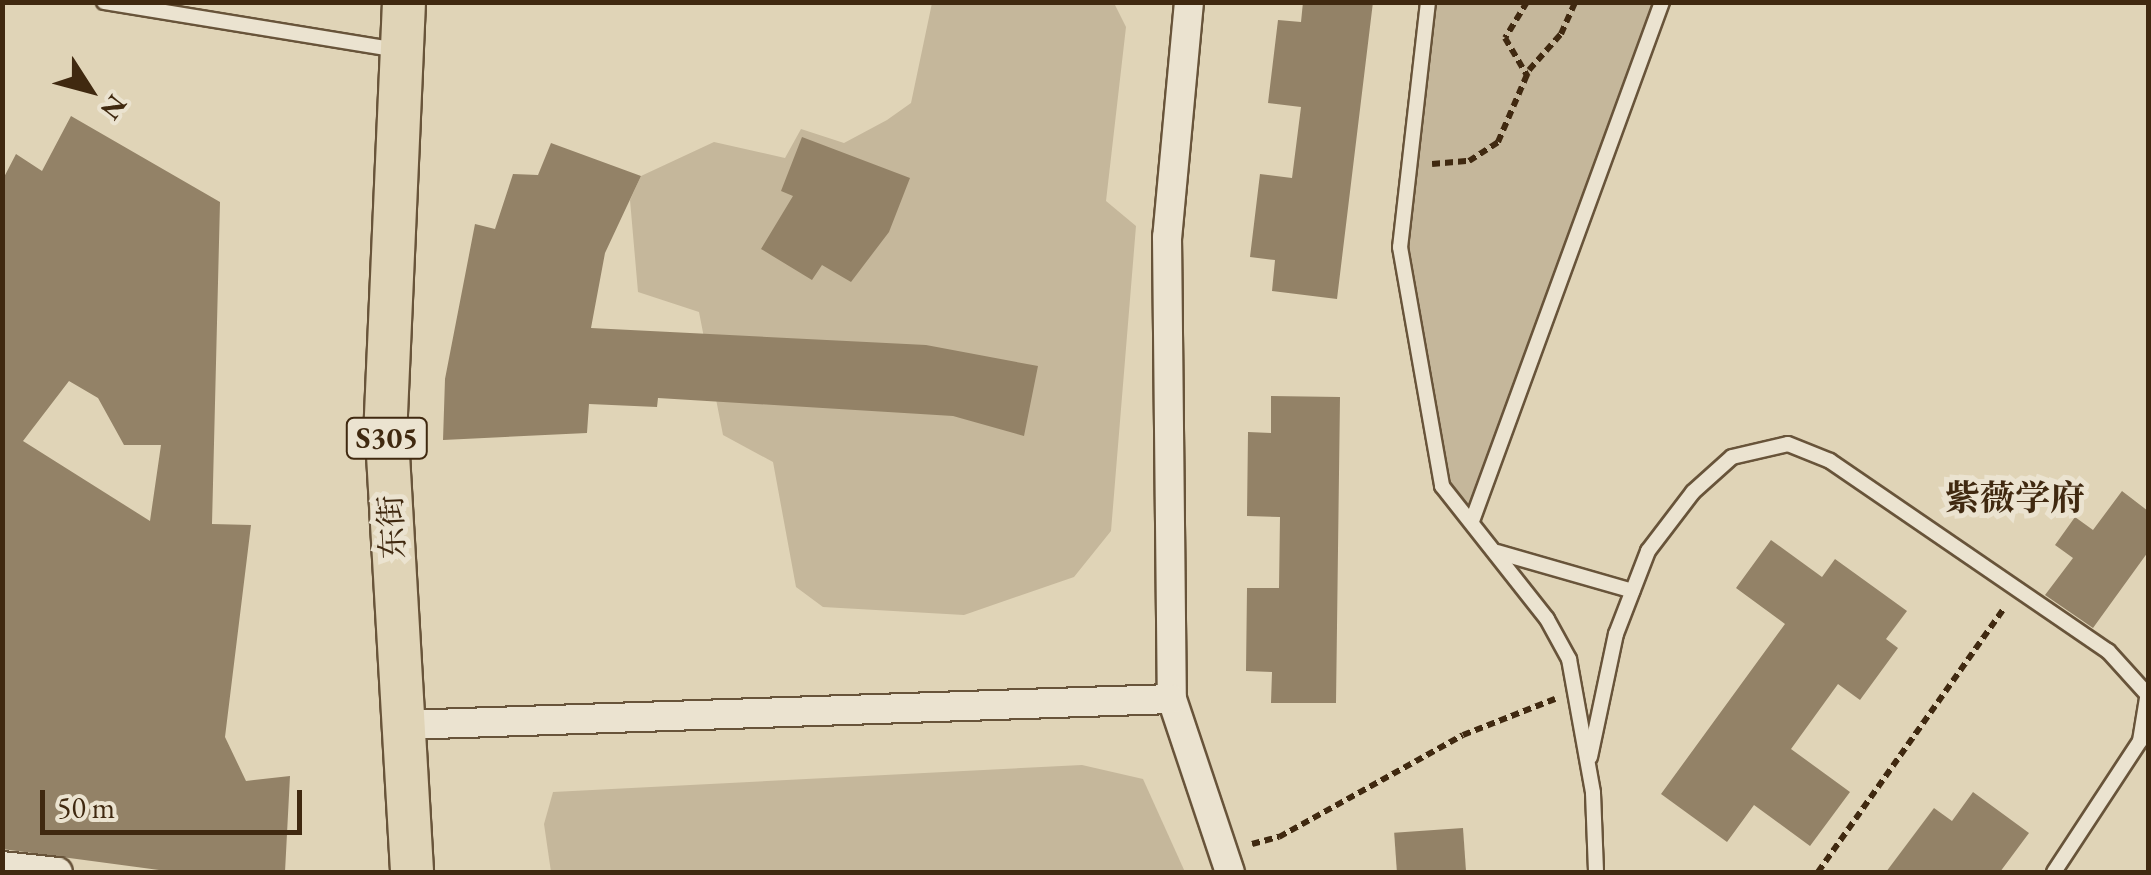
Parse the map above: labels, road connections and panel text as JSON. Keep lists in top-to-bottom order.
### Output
{
  "streets": {
    "main road": ["S305", "东街"]
  },
  "districts": ["紫薇学府"],
  "scale_bar": "50 m",
  "north": "bottom right"
}
